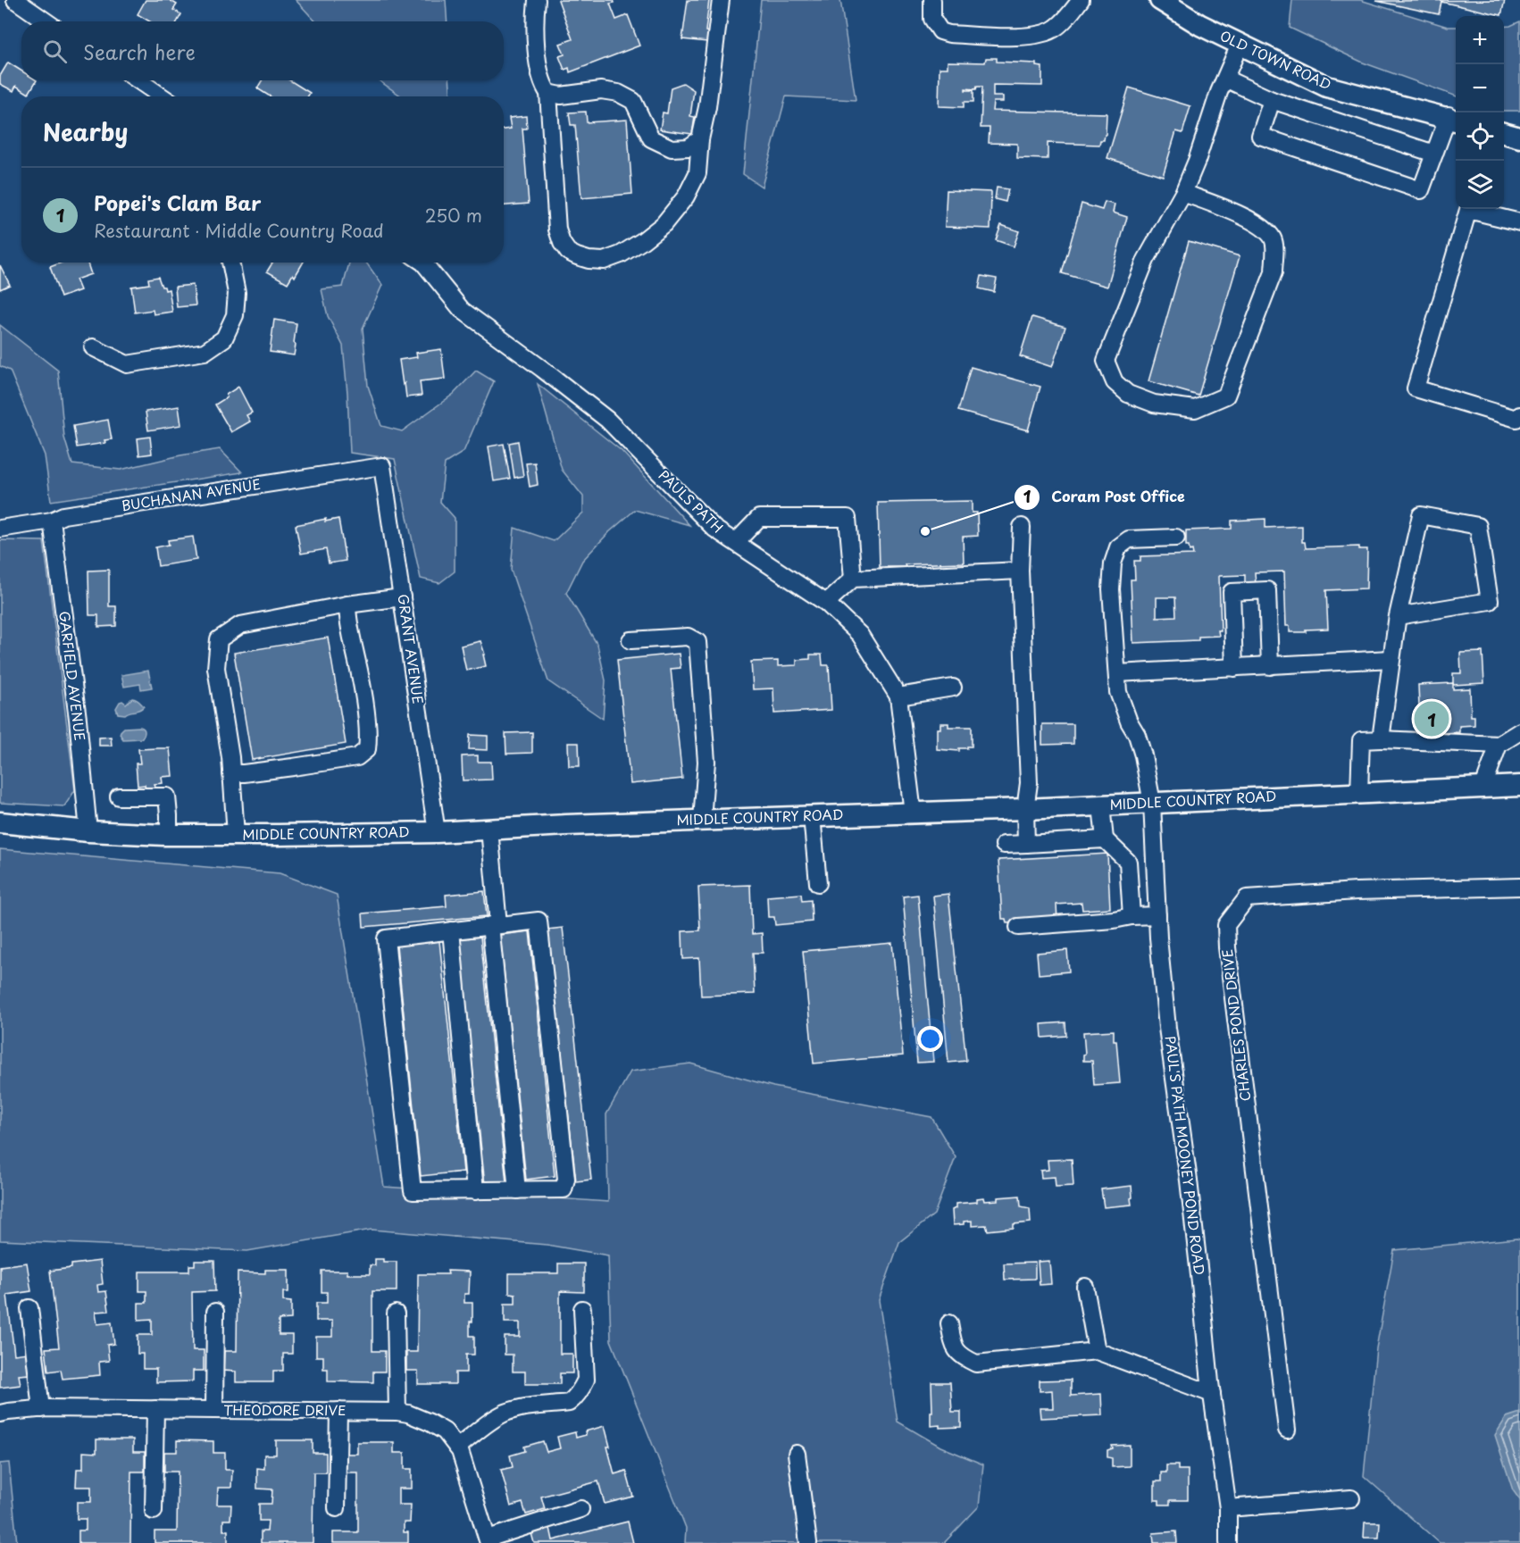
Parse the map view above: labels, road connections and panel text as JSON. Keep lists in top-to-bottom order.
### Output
{
  "streets": {
    "main road": ["OLD TOWN ROAD", "MIDDLE COUNTRY ROAD"],
    "street": [
      "BUCHANAN AVENUE",
      "PAULS PATH",
      "GRANT AVENUE",
      "GARFIELD AVENUE",
      "CHARLES POND DRIVE",
      "PAUL'S PATH MOONEY POND ROAD",
      "THEODORE DRIVE"
    ]
  },
  "crossings": [
    ["BUCHANAN AVENUE", "GRANT AVENUE"],
    ["BUCHANAN AVENUE", "GARFIELD AVENUE"],
    ["PAULS PATH", "MIDDLE COUNTRY ROAD"],
    ["GRANT AVENUE", "MIDDLE COUNTRY ROAD"],
    ["GARFIELD AVENUE", "MIDDLE COUNTRY ROAD"],
    ["MIDDLE COUNTRY ROAD", "PAUL'S PATH MOONEY POND ROAD"]
  ],
  "places": ["Coram Post Office"],
  "page": {
    "map_buttons": ["+", "−"],
    "search": "Search here",
    "heading": "Nearby",
    "list": [
      {
        "mark": "1",
        "name": "Popei's Clam Bar",
        "note": "Restaurant · Middle Country Road",
        "value": "250 m"
      }
    ],
    "pins": "1"
  }
}
